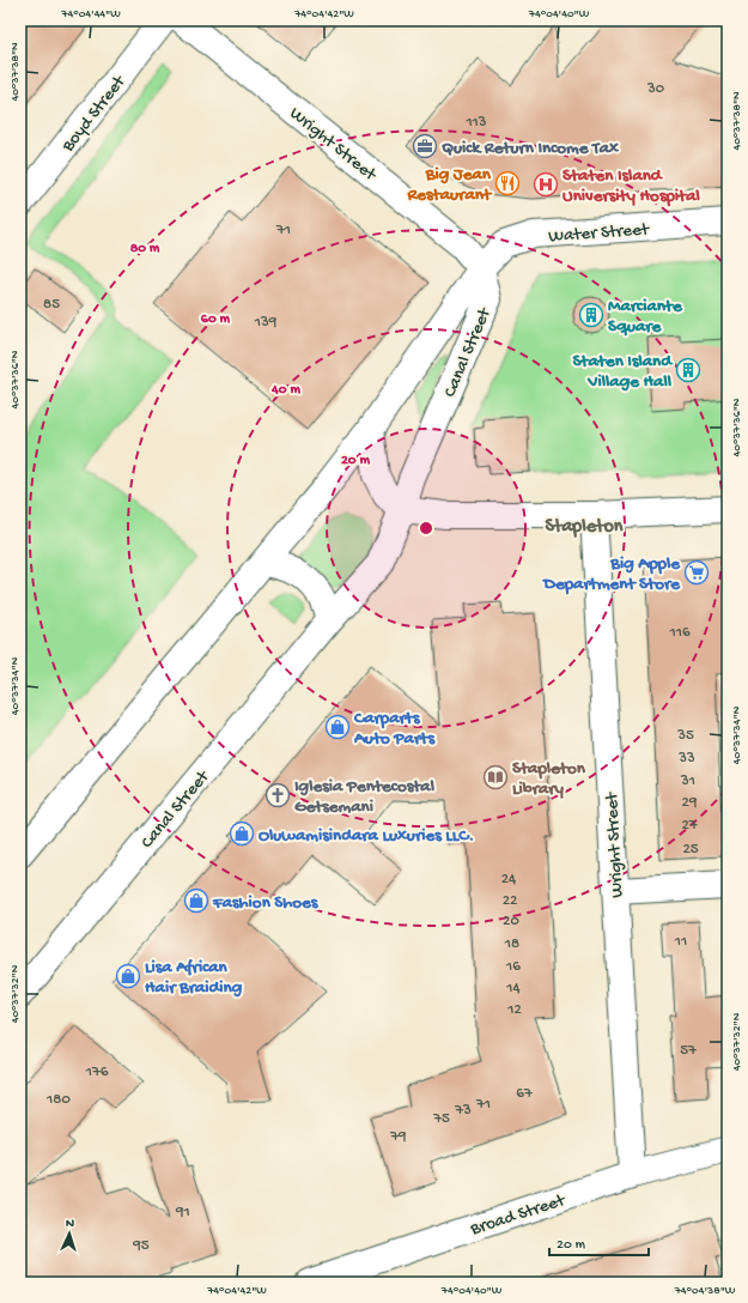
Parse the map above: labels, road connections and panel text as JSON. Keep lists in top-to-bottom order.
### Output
{
  "streets": {
    "street": [
      "Boyd Street",
      "Wright Street",
      "Water Street",
      "Canal Street",
      "Broad Street"
    ]
  },
  "crossings": [
    ["Wright Street", "Water Street"],
    ["Wright Street", "Canal Street"],
    ["Wright Street", "Broad Street"],
    ["Water Street", "Canal Street"]
  ],
  "districts": ["Stapleton"],
  "places": {
    "office": ["Quick Return Income Tax"],
    "restaurant": ["Big Jean Restaurant"],
    "hospital": ["Staten Island University Hospital"],
    "building": ["Marciante Square", "Staten Island Village Hall"],
    "supermarket": ["Big Apple Department Store"],
    "shop": [
      "Carparts Auto Parts",
      "Oluwamisindara Luxuries LLC.",
      "Fashion Shoes",
      "Lisa African Hair Braiding"
    ],
    "library": ["Stapleton Library"],
    "church": ["Iglesia Pentecostal Getsemani"]
  },
  "house_numbers": [
    "30",
    "113",
    "71",
    "85",
    "139",
    "116",
    "35",
    "33",
    "31",
    "29",
    "27",
    "25",
    "24",
    "22",
    "20",
    "11",
    "18",
    "16",
    "14",
    "12",
    "57",
    "176",
    "67",
    "180",
    "71",
    "73",
    "75",
    "79",
    "91",
    "95"
  ],
  "scale_bar": "20 m",
  "north": "top",
  "coordinates": [
    "74°04'44\"W",
    "74°04'42\"W",
    "74°04'40\"W",
    "40°37'38\"N",
    "40°37'36\"N",
    "40°37'34\"N",
    "40°37'32\"N",
    "74°04'38\"W"
  ],
  "rings": [
    "80 m",
    "60 m",
    "40 m",
    "20 m"
  ]
}
